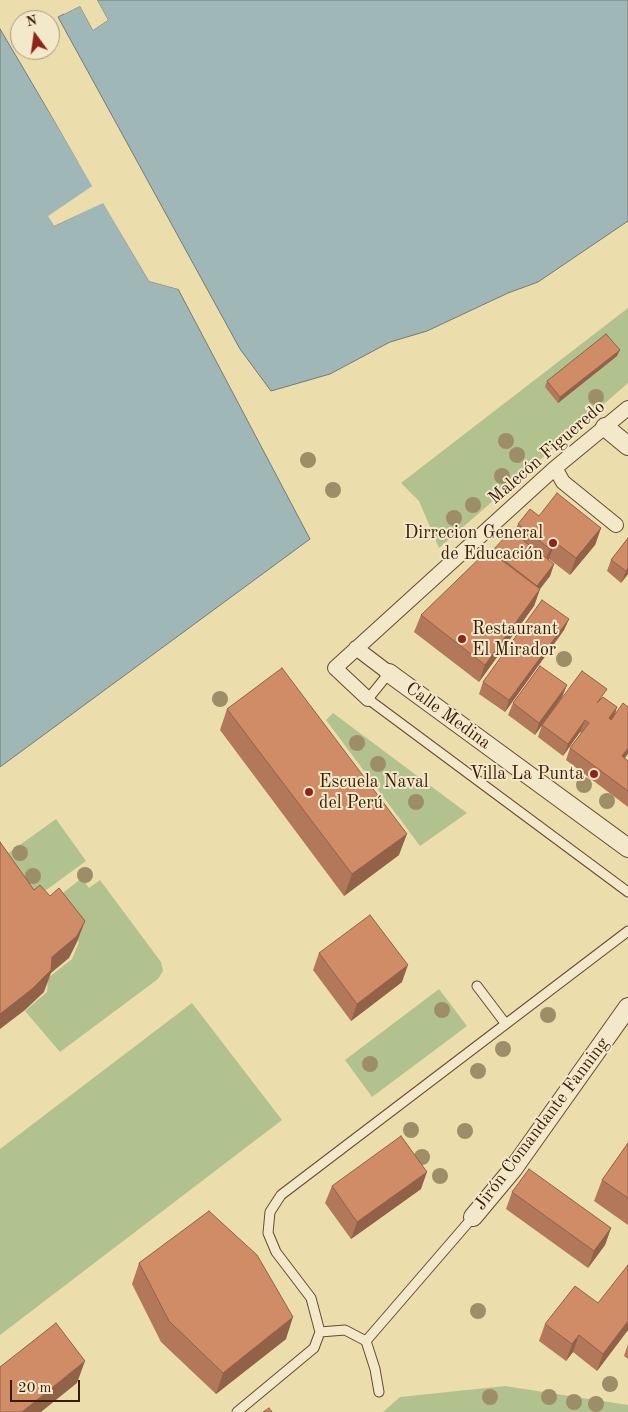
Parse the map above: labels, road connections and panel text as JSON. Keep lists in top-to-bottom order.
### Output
{
  "streets": {
    "street": ["Malecón Figueredo", "Calle Medina", "Jirón Comandante Fanning"]
  },
  "places": [
    "Dirrecion General de Educación",
    "Restaurant El Mirador",
    "Villa La Punta",
    "Escuela Naval del Perú"
  ],
  "scale_bar": "20 m",
  "north": "top"
}
